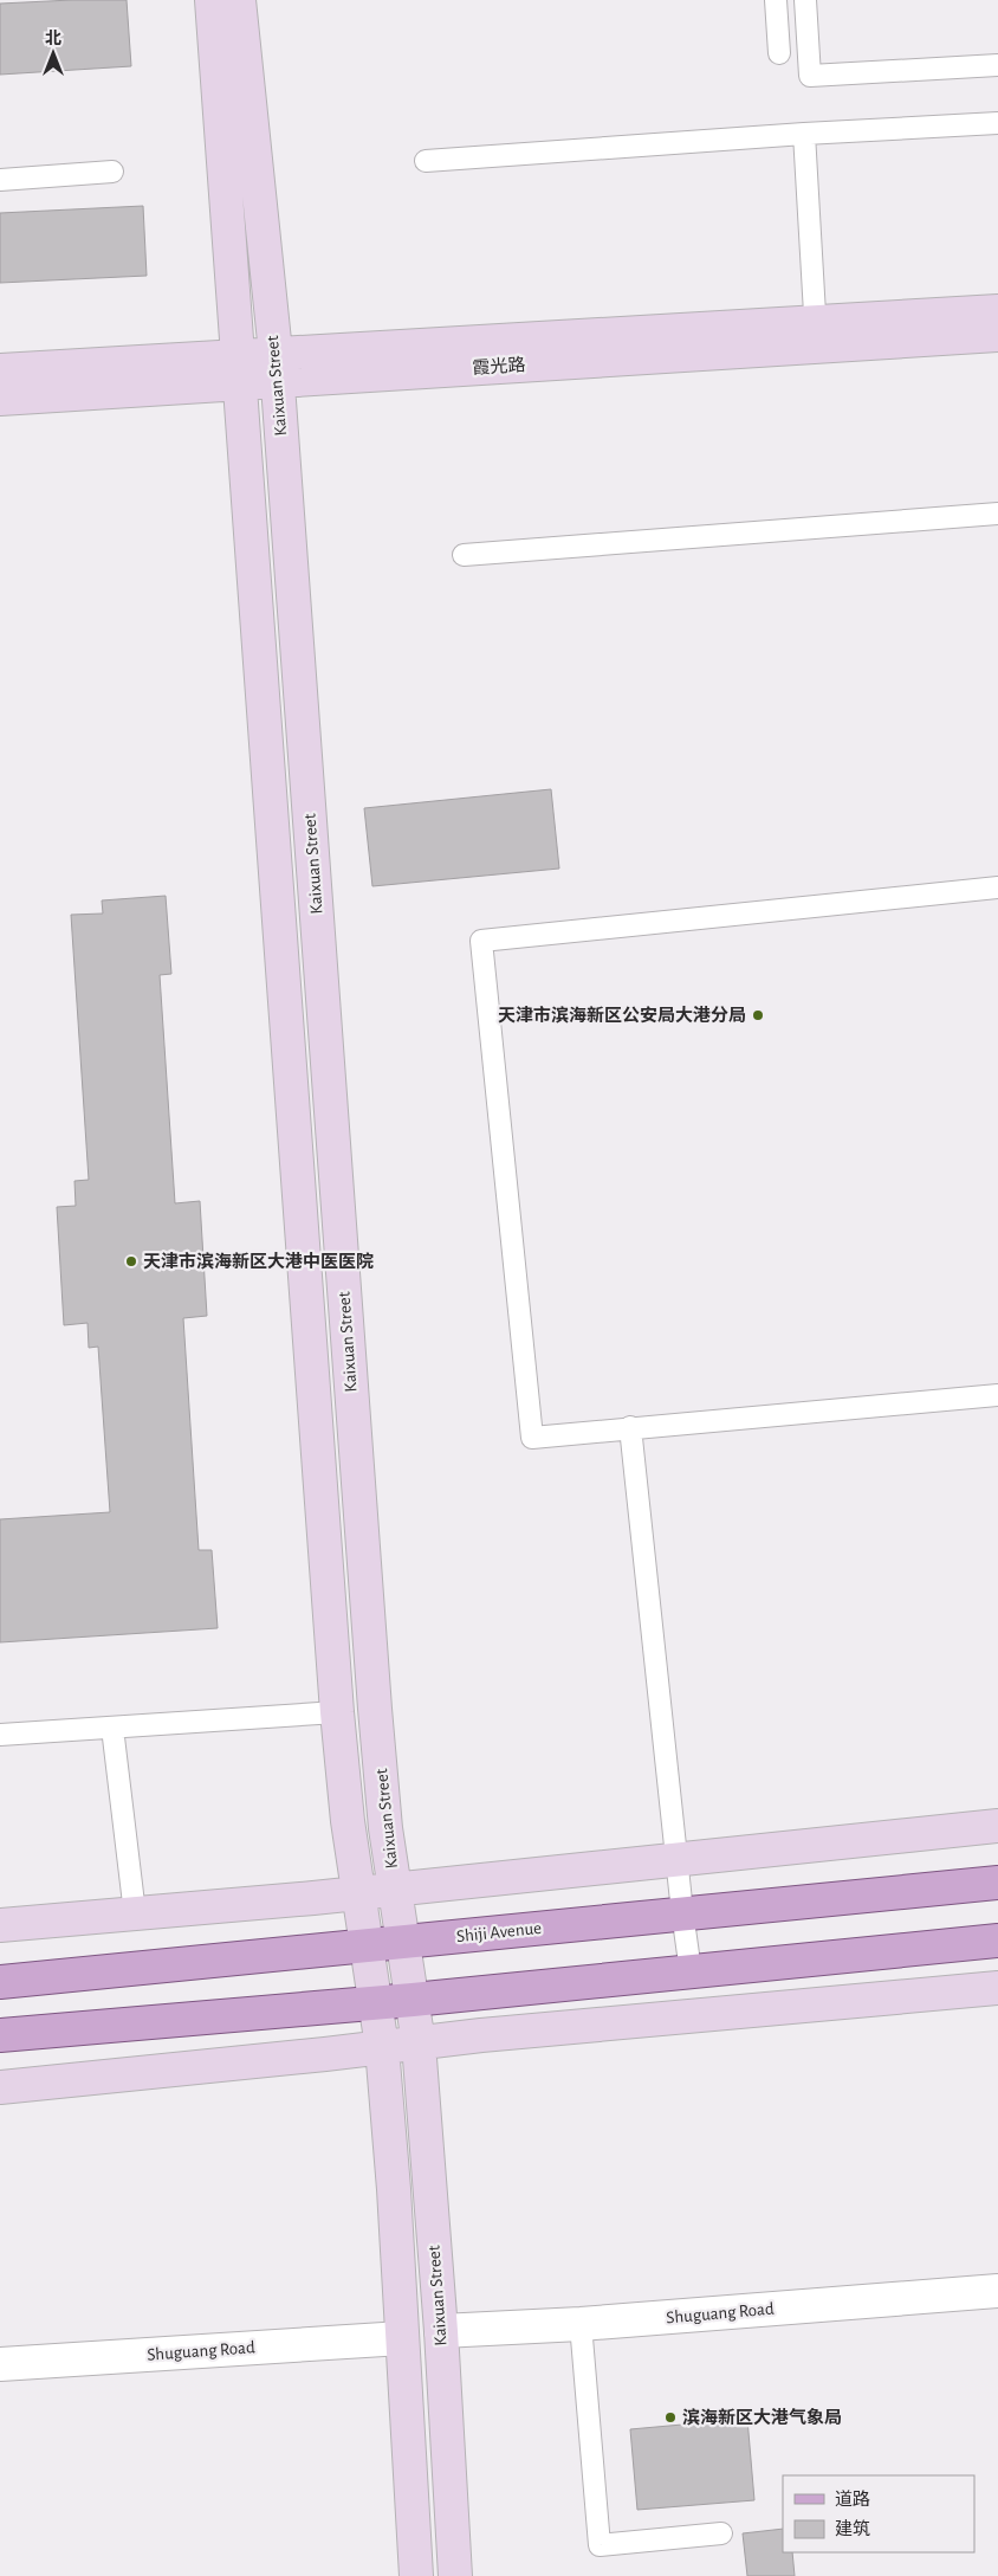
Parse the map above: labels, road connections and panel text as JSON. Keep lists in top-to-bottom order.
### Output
{
  "streets": {
    "main road": ["Shiji Avenue"],
    "street": ["霞光路", "Kaixuan Street", "Shuguang Road"]
  },
  "crossings": [
    ["霞光路", "Kaixuan Street"],
    ["Kaixuan Street", "Shiji Avenue"],
    ["Kaixuan Street", "Shuguang Road"]
  ],
  "places": ["天津市滨海新区公安局大港分局", "天津市滨海新区大港中医医院", "滨海新区大港气象局"],
  "legend": ["道路", "建筑"],
  "north": "top"
}
